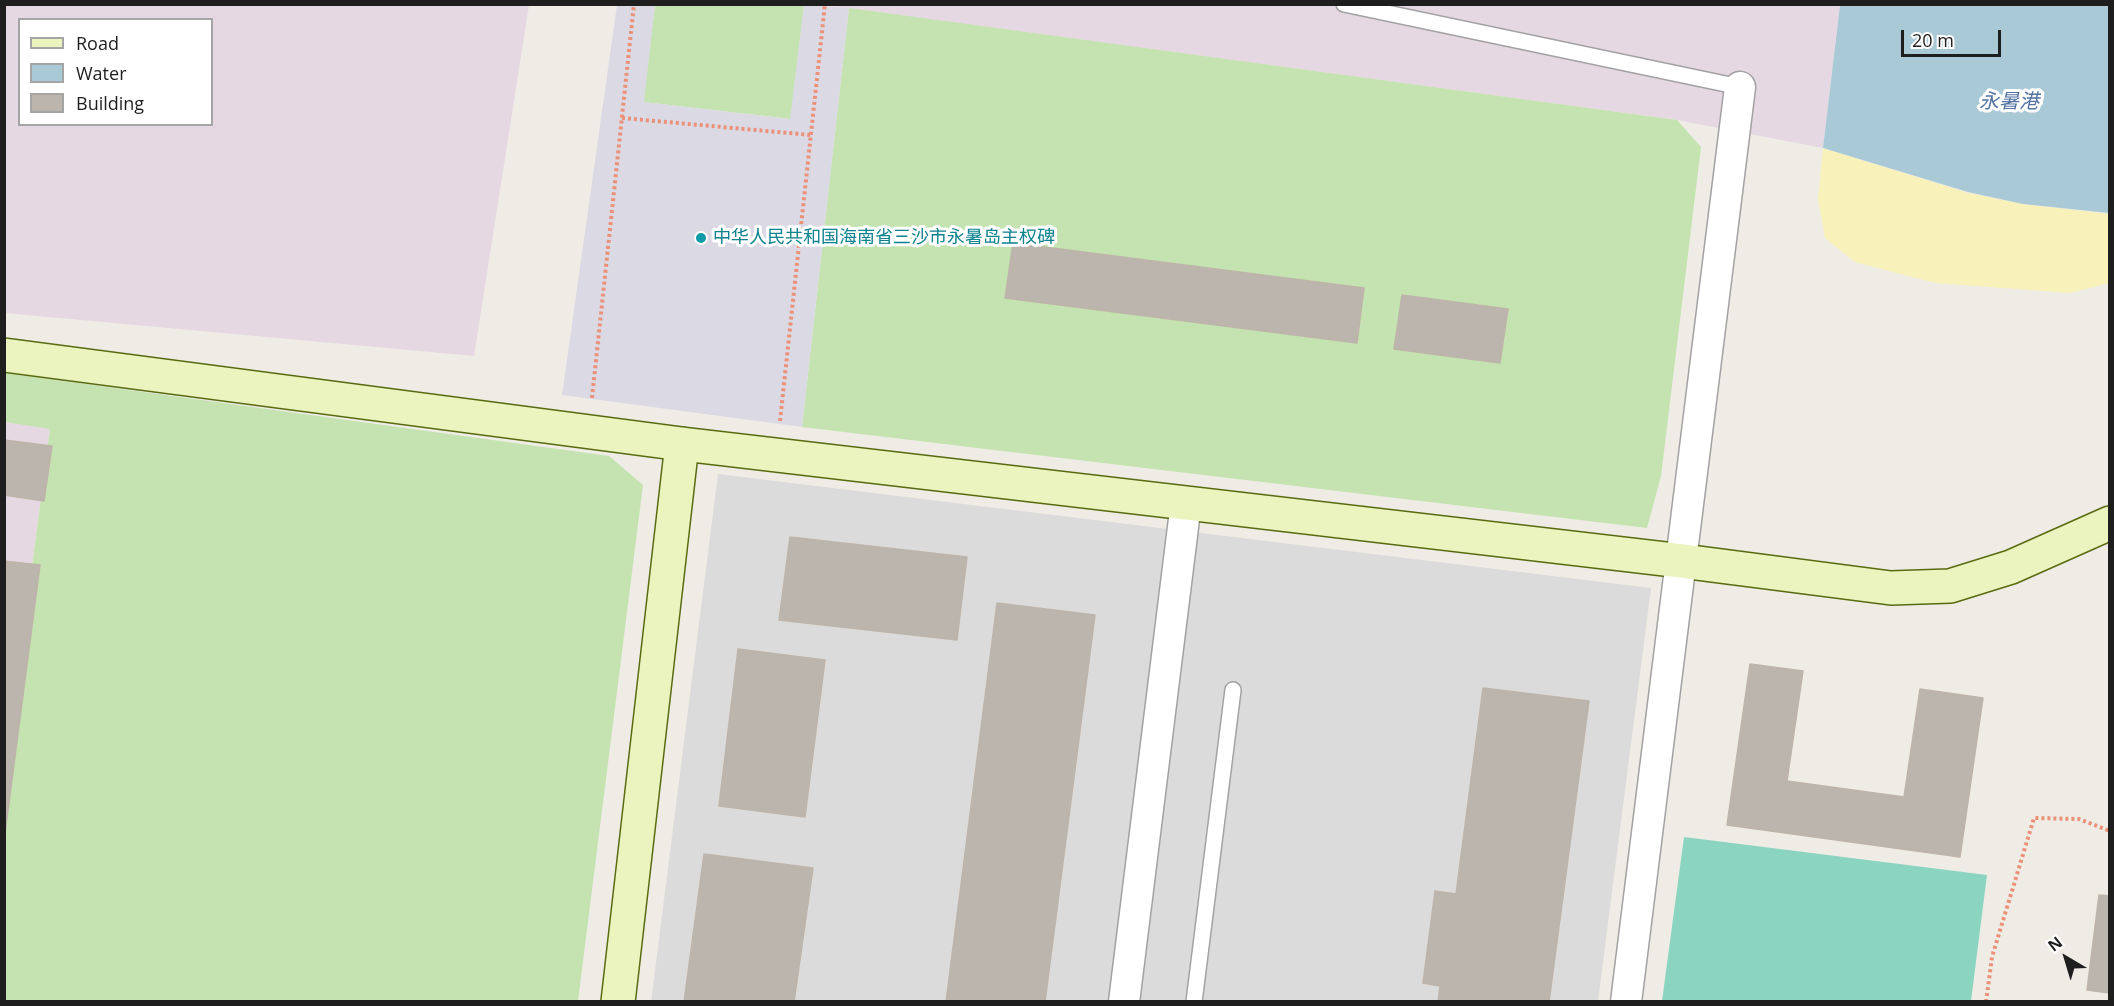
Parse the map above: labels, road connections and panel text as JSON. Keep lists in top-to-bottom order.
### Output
{
  "water": ["永暑港"],
  "places": ["中华人民共和国海南省三沙市永暑岛主权碑"],
  "legend": ["Road", "Water", "Building"],
  "scale_bar": "20 m",
  "north": "top left"
}
